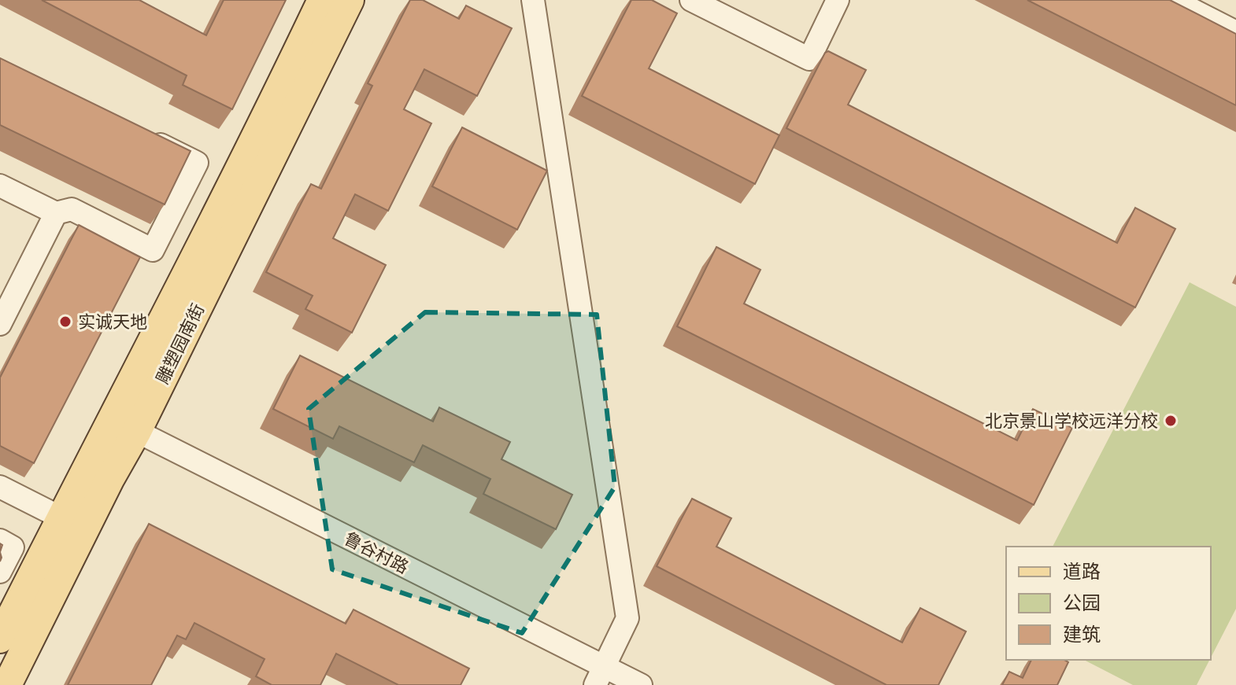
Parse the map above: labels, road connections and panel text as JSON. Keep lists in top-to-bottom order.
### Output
{
  "streets": {
    "main road": ["雕塑园南街"],
    "street": ["鲁谷村路"]
  },
  "crossings": [
    ["雕塑园南街", "鲁谷村路"]
  ],
  "places": ["实诚天地", "北京景山学校远洋分校"],
  "legend": ["道路", "公园", "建筑"]
}
